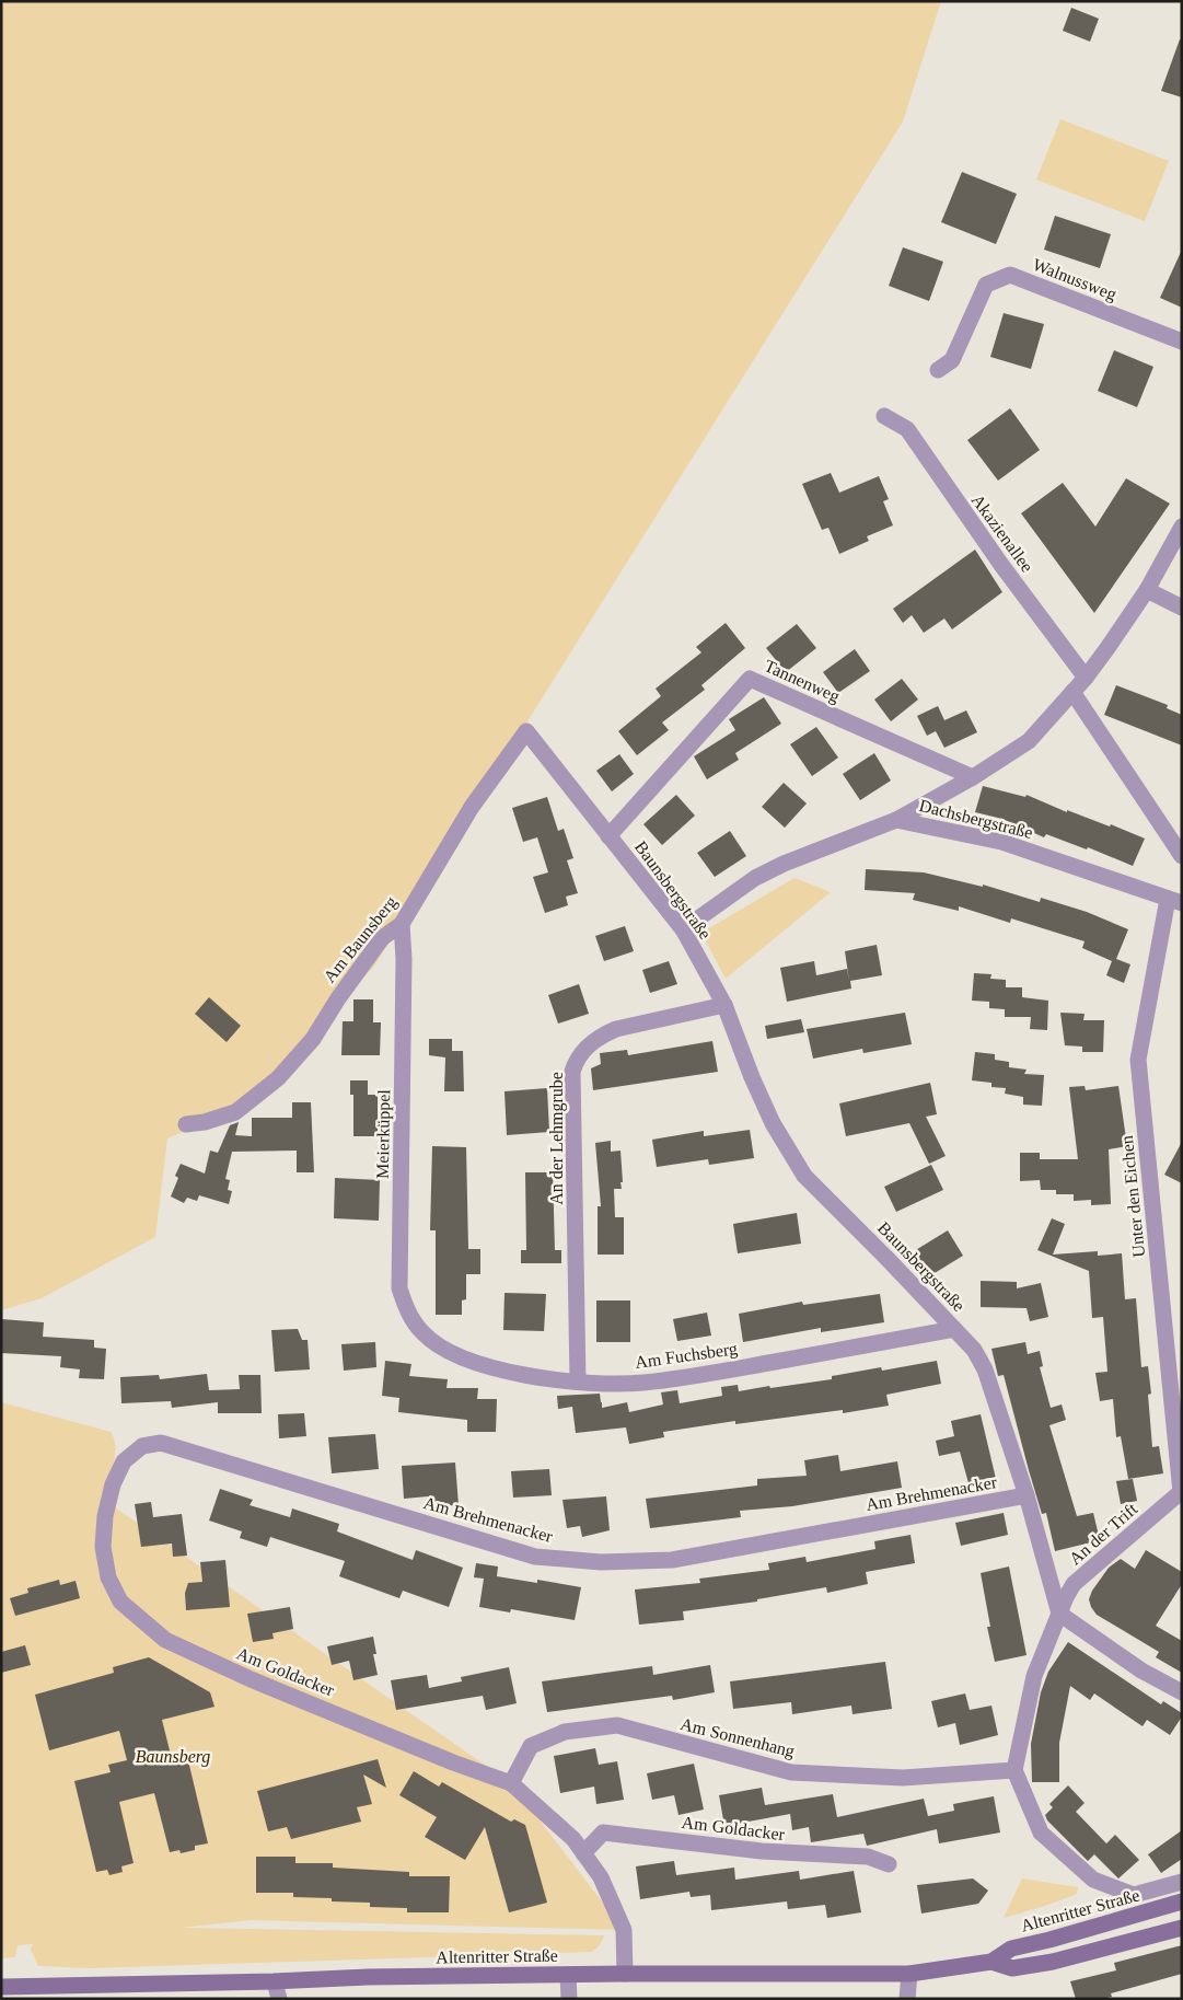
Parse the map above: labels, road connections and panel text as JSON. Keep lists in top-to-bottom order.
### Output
{
  "streets": {
    "main road": ["Altenritter Straße"],
    "street": [
      "Walnussweg",
      "Akazienallee",
      "Tannenweg",
      "Dachsbergstraße",
      "Baunsbergstraße",
      "Am Baunsberg",
      "Meierküppel",
      "An der Lehmgrube",
      "Unter den Eichen",
      "Am Fuchsberg",
      "Am Brehmenacker",
      "An der Trift",
      "Am Goldacker",
      "Am Sonnenhang"
    ]
  },
  "crossings": [
    ["Tannenweg", "Baunsbergstraße"],
    ["Dachsbergstraße", "Baunsbergstraße"],
    ["Dachsbergstraße", "Unter den Eichen"],
    ["Baunsbergstraße", "Am Baunsberg"],
    ["Baunsbergstraße", "An der Lehmgrube"],
    ["Baunsbergstraße", "Am Fuchsberg"],
    ["Baunsbergstraße", "Am Brehmenacker"],
    ["Baunsbergstraße", "An der Trift"],
    ["Am Baunsberg", "Meierküppel"],
    ["Meierküppel", "Am Fuchsberg"],
    ["An der Lehmgrube", "Am Fuchsberg"],
    ["Unter den Eichen", "An der Trift"],
    ["Am Brehmenacker", "Am Goldacker"],
    ["Am Goldacker", "Am Sonnenhang"],
    ["Am Goldacker", "Altenritter Straße"]
  ],
  "parks": ["Baunsberg"]
}
